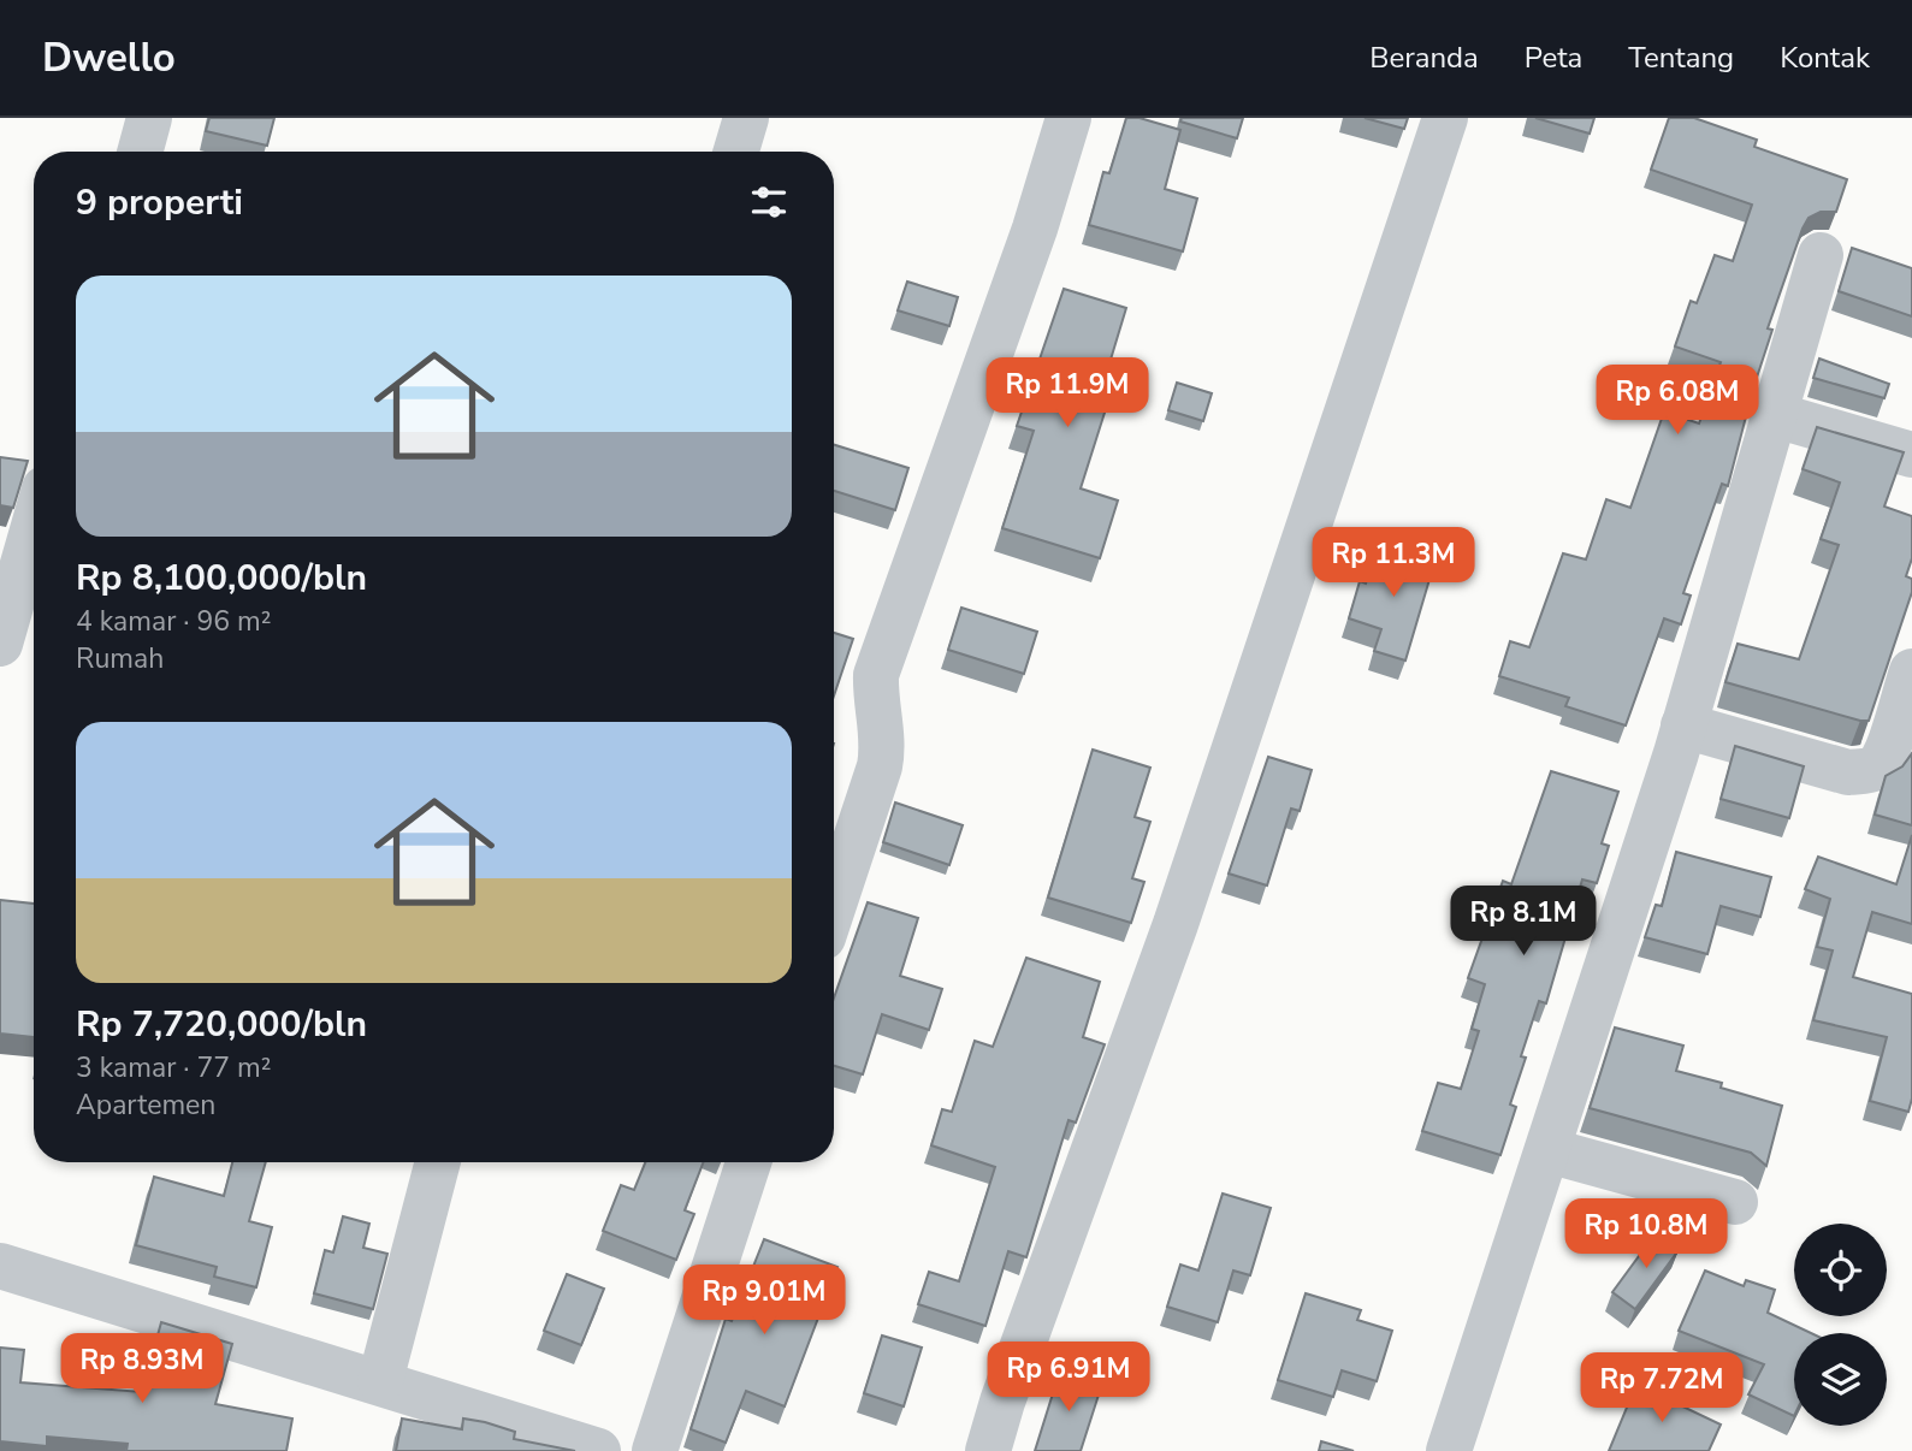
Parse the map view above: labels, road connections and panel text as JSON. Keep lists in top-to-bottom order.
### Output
{
  "page": {
    "header": "Dwello",
    "nav": [
      "Beranda",
      "Peta",
      "Tentang",
      "Kontak"
    ],
    "heading": "9 properti",
    "list": [
      {
        "name": "Rp 8,100,000/bln",
        "note": "4 kamar · 96 m² · Rumah"
      },
      {
        "name": "Rp 7,720,000/bln",
        "note": "3 kamar · 77 m² · Apartemen"
      }
    ],
    "price": [
      "Rp 11.9M",
      "Rp 6.08M",
      "Rp 11.3M",
      "Rp 8.1M",
      "Rp 10.8M",
      "Rp 9.01M",
      "Rp 8.93M",
      "Rp 6.91M",
      "Rp 7.72M"
    ]
  }
}
